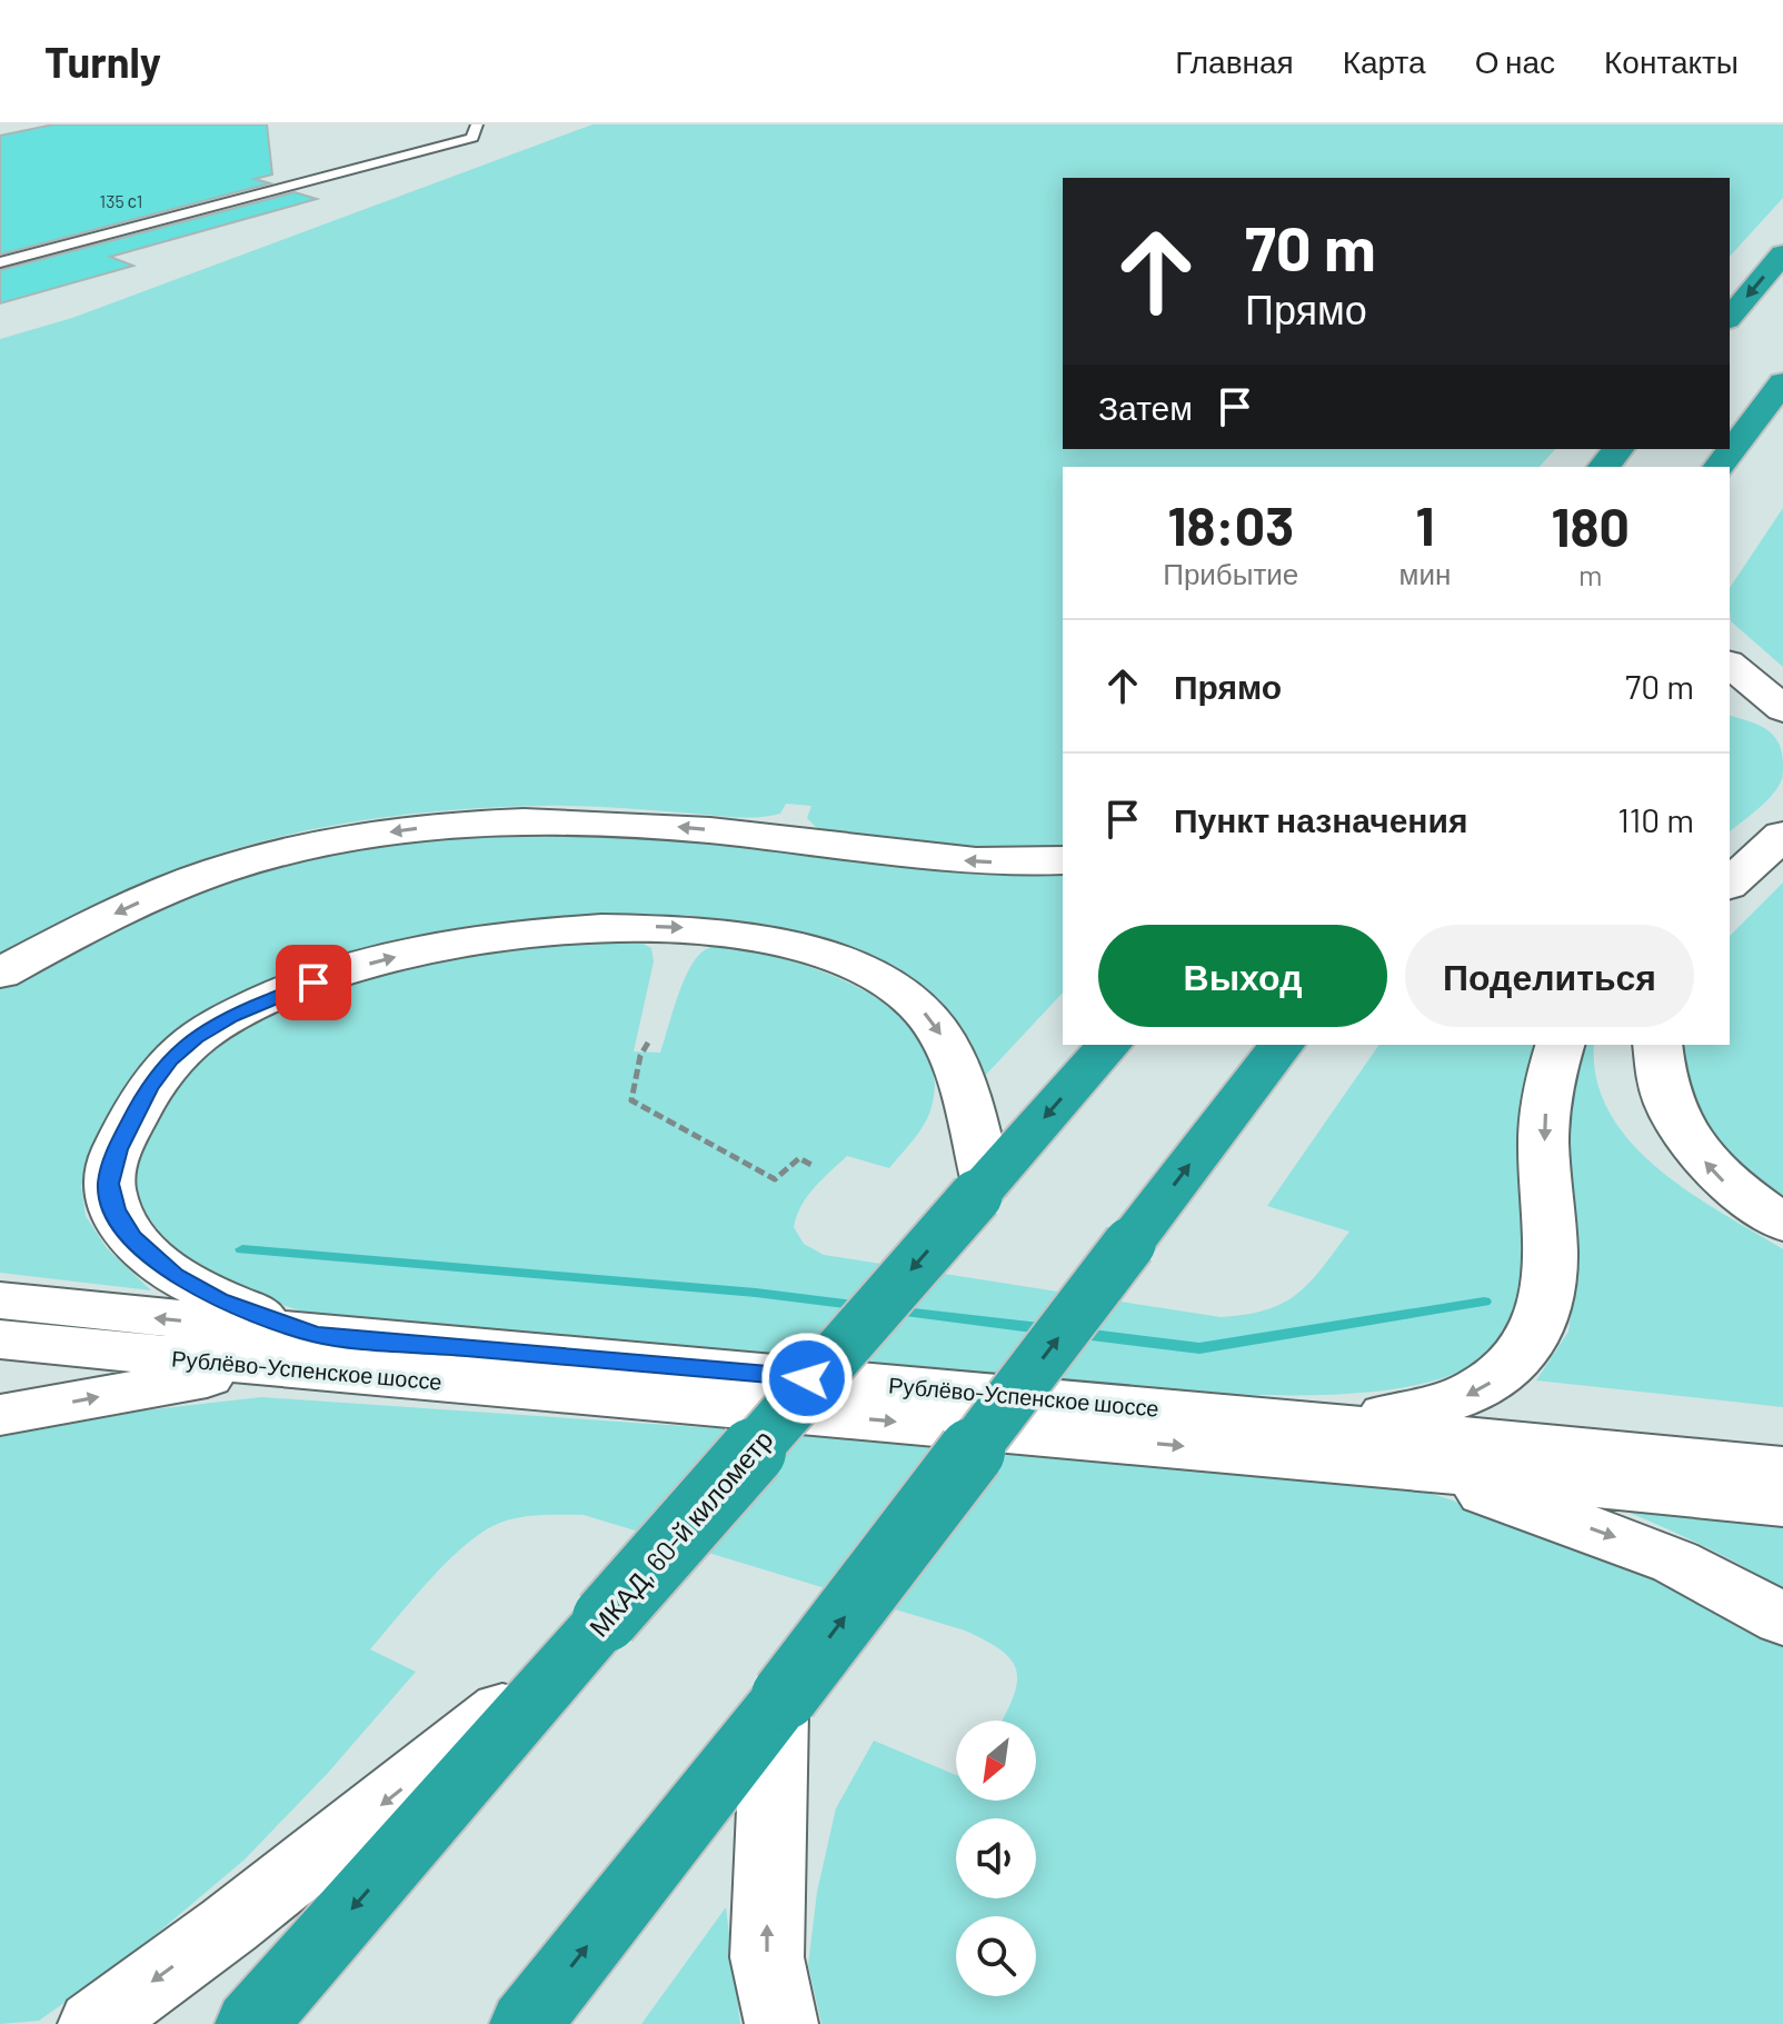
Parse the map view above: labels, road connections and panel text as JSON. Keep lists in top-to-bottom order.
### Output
{
  "streets": {
    "highway": ["МКАД, 60-й километр"],
    "main road": ["Рублёво-Успенское шоссе"]
  },
  "house_numbers": ["135 с1"],
  "north": "bottom left",
  "page": {
    "header": "Turnly",
    "nav": [
      "Главная",
      "Карта",
      "О нас",
      "Контакты"
    ],
    "turn": ["70 m", "Прямо"],
    "then": "Затем",
    "eta": [
      "18:03",
      "Прибытие",
      "1",
      "мин",
      "180",
      "m"
    ],
    "list": [
      {
        "name": "Прямо",
        "value": "70 m"
      },
      {
        "name": "Пункт назначения",
        "value": "110 m"
      }
    ],
    "buttons": ["Выход", "Поделиться"]
  }
}
